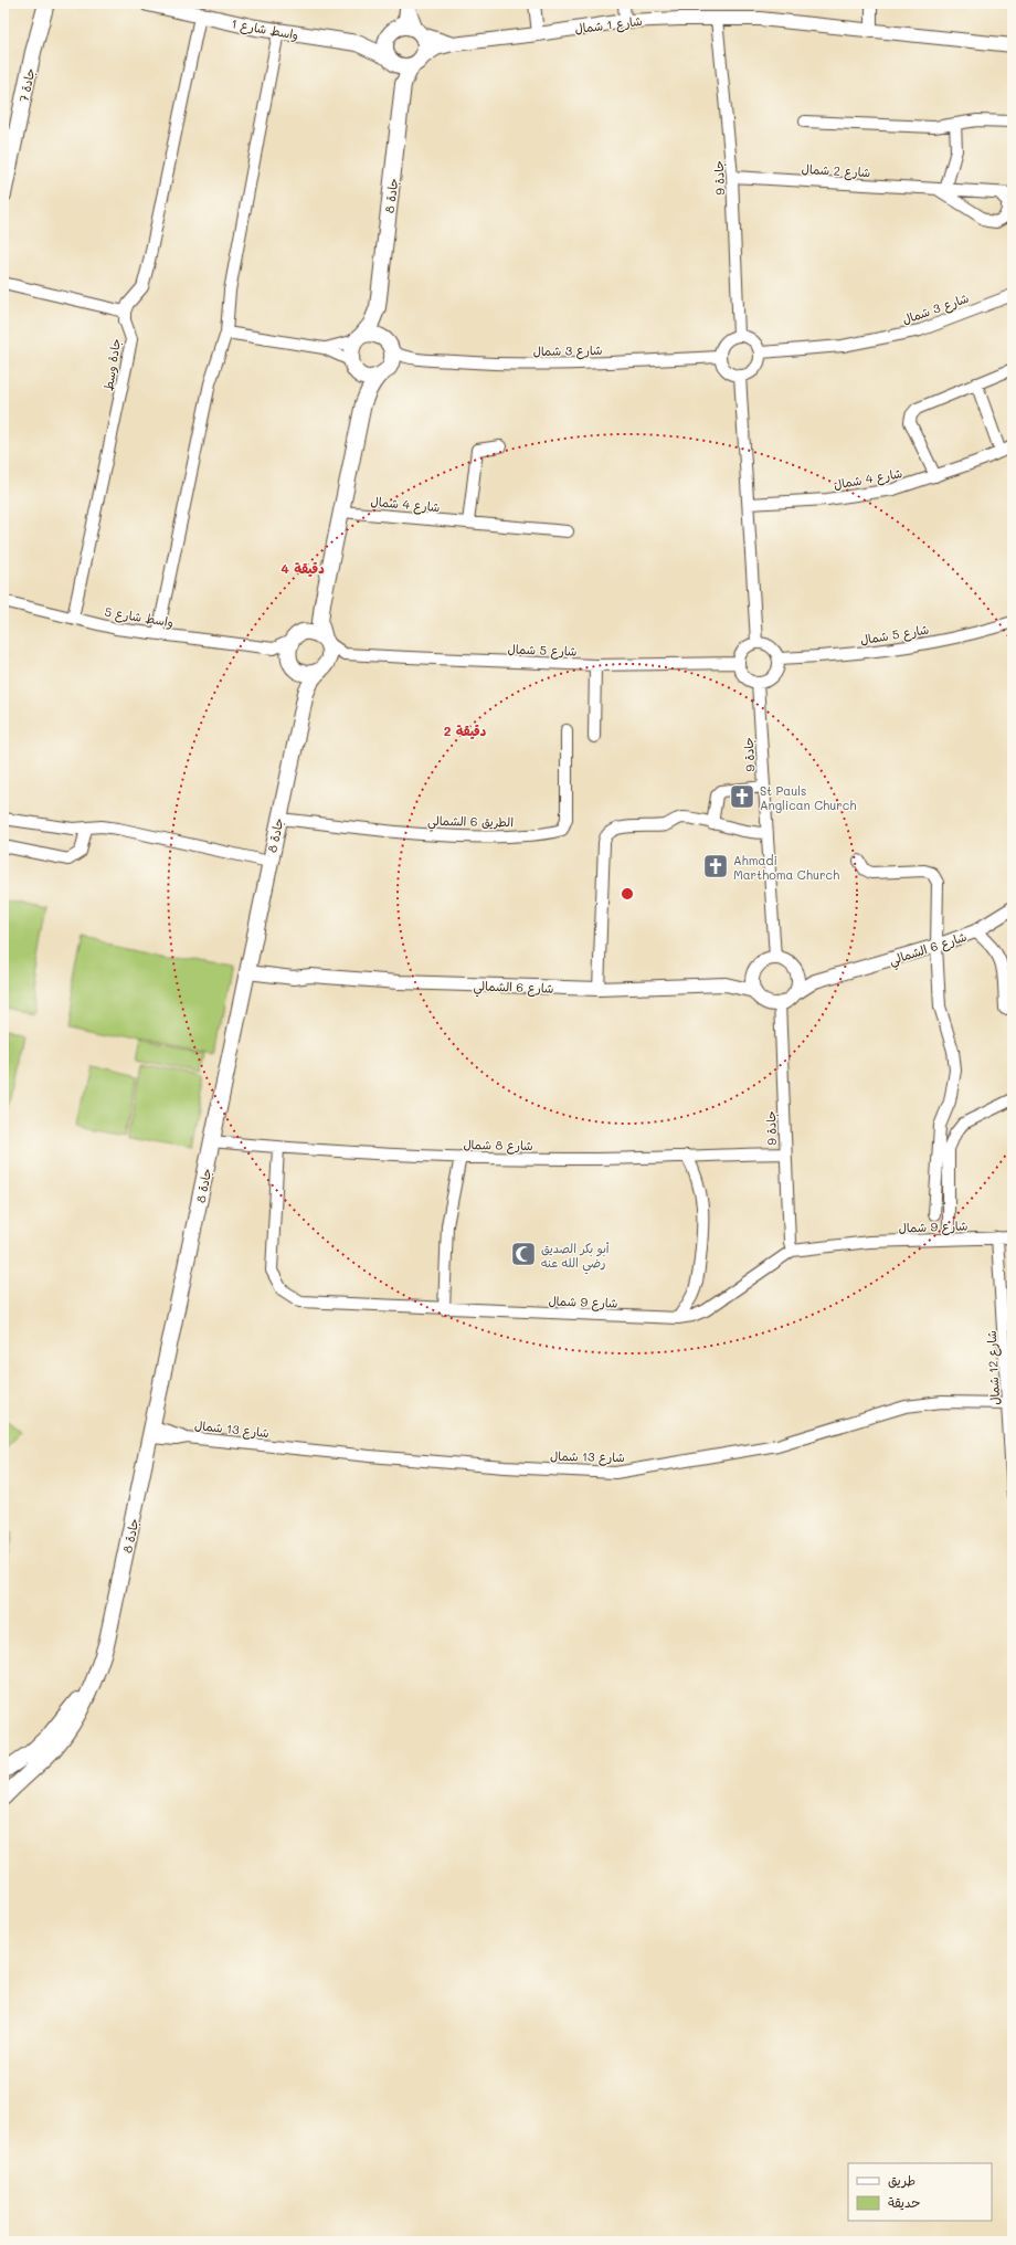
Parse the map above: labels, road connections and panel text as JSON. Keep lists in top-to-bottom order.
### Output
{
  "streets": {
    "main road": ["واسط شارع 1", "جادة 7", "جادة 8"],
    "street": [
      "شارع 1 شمال",
      "شارع 2 شمال",
      "جادة 9",
      "شارع 3 شمال",
      "جادة وسط",
      "شارع 4 شمال",
      "واسط شارع 5",
      "شارع 5 شمال",
      "الطريق 6 الشمالي",
      "شارع 6 الشمالي",
      "شارع 8 شمال",
      "شارع 9 شمال",
      "شارع 12 شمال",
      "شارع 13 شمال"
    ]
  },
  "crossings": [
    ["شارع 1 شمال", "واسط شارع 1"],
    ["شارع 1 شمال", "جادة 9"],
    ["شارع 1 شمال", "جادة 8"],
    ["واسط شارع 1", "جادة 8"],
    ["شارع 2 شمال", "جادة 9"],
    ["جادة 9", "شارع 3 شمال"],
    ["جادة 9", "شارع 5 شمال"],
    ["جادة 9", "شارع 6 الشمالي"],
    ["جادة 9", "شارع 8 شمال"],
    ["جادة 9", "شارع 9 شمال"],
    ["جادة 8", "شارع 3 شمال"],
    ["جادة 8", "الطريق 6 الشمالي"],
    ["جادة 8", "شارع 6 الشمالي"],
    ["جادة 8", "شارع 8 شمال"],
    ["جادة 8", "شارع 13 شمال"],
    ["جادة وسط", "واسط شارع 5"],
    ["شارع 8 شمال", "شارع 9 شمال"],
    ["شارع 9 شمال", "شارع 12 شمال"],
    ["شارع 12 شمال", "شارع 13 شمال"]
  ],
  "places": {
    "church": ["St Pauls Anglican Church", "Ahmadi Marthoma Church"],
    "mosque": ["أبو بكر الصديق رضي الله عنه"]
  },
  "legend": ["طريق", "حديقة"],
  "rings": ["4 دقيقة", "2 دقيقة"]
}
